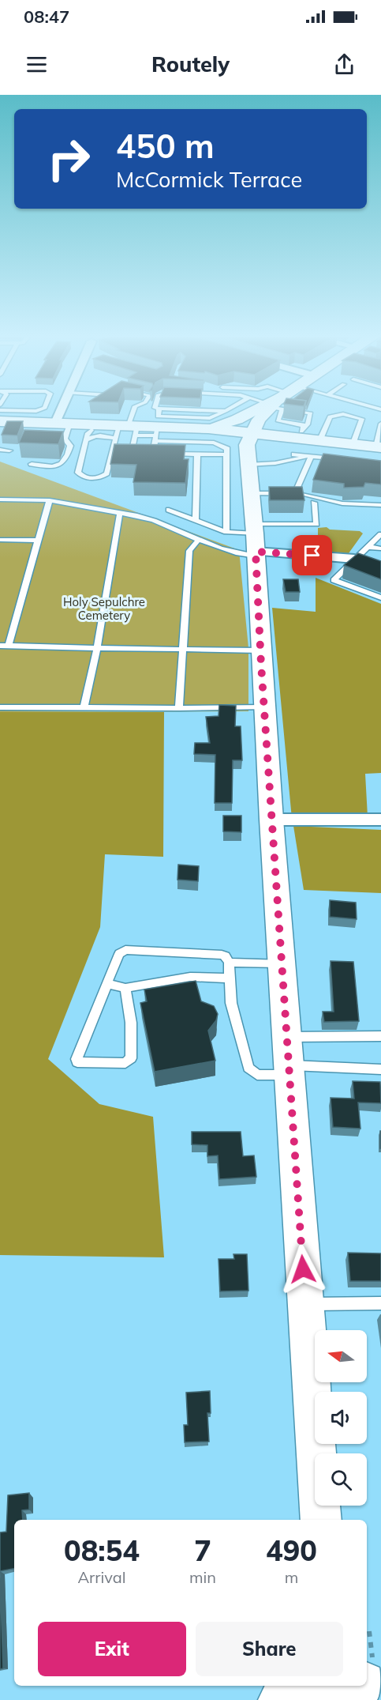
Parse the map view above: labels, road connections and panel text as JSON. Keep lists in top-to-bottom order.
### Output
{
  "parks": ["Holy Sepulchre Cemetery"],
  "north": "left",
  "page": {
    "status": "08:47",
    "header": "Routely",
    "turn": ["450 m", "McCormick Terrace"],
    "eta": [
      "08:54",
      "Arrival",
      "7",
      "min",
      "490",
      "m"
    ],
    "buttons": ["Exit", "Share"]
  }
}
